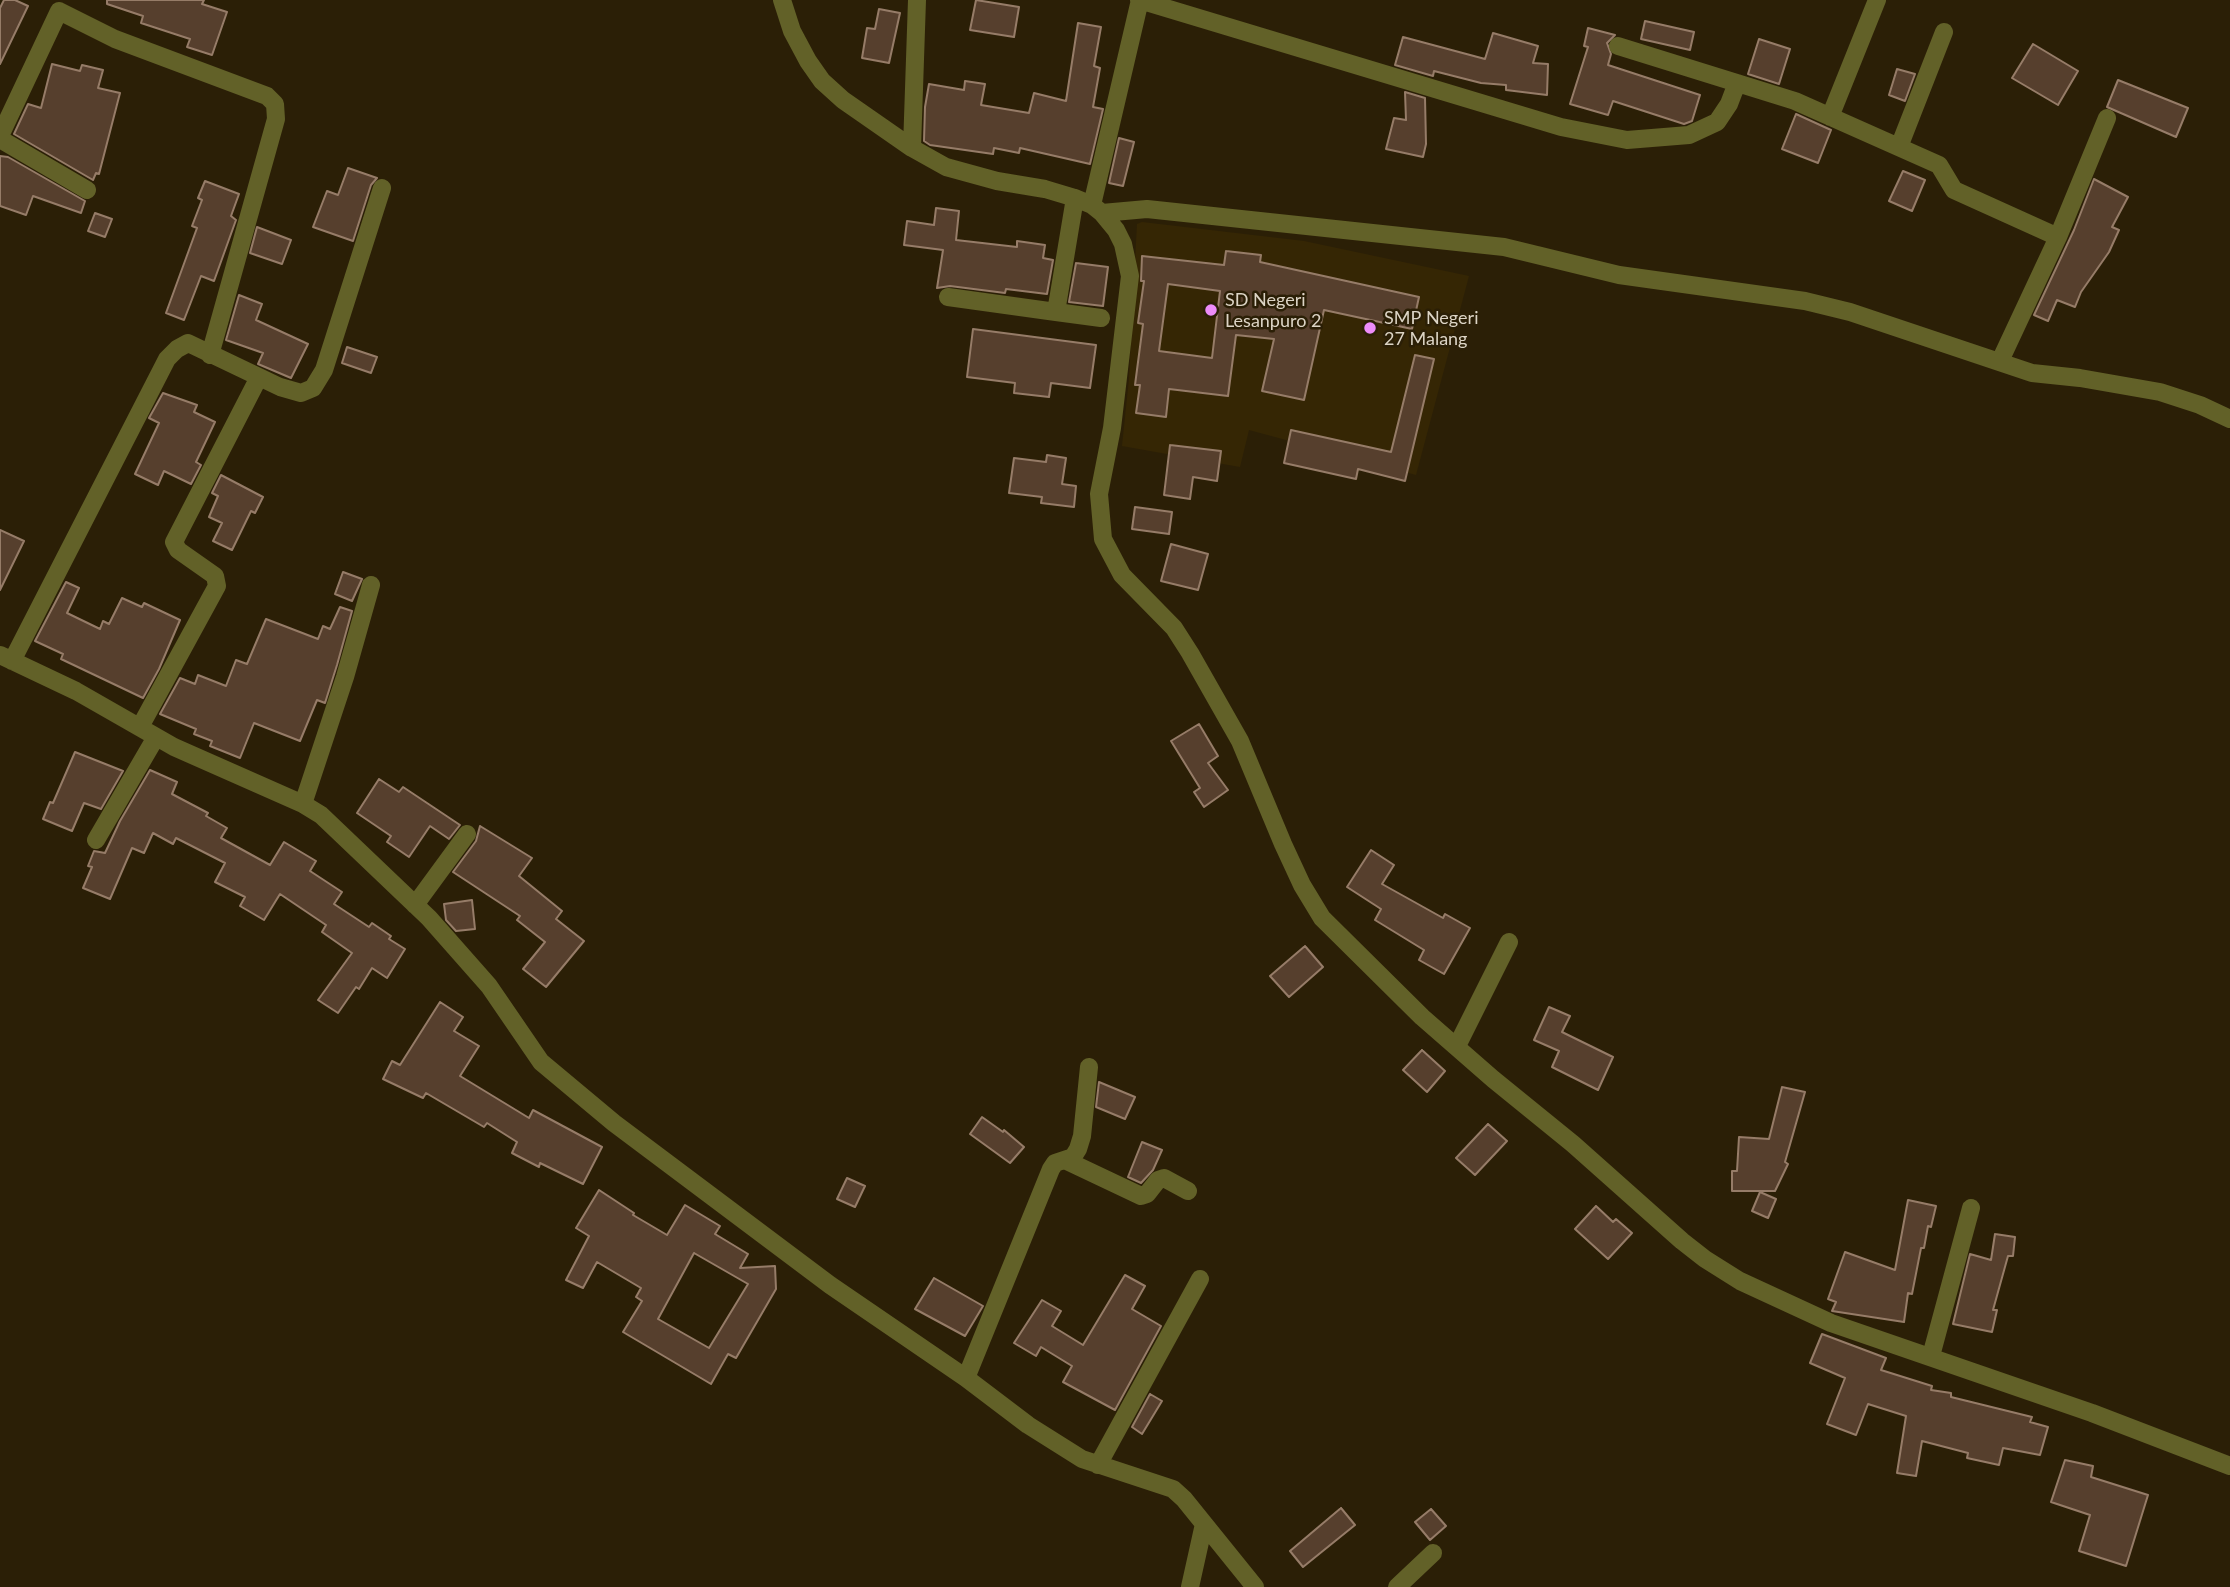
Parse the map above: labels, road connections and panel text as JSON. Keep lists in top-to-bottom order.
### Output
{
  "places": ["SD Negeri Lesanpuro 2", "SMP Negeri 27 Malang"]
}
